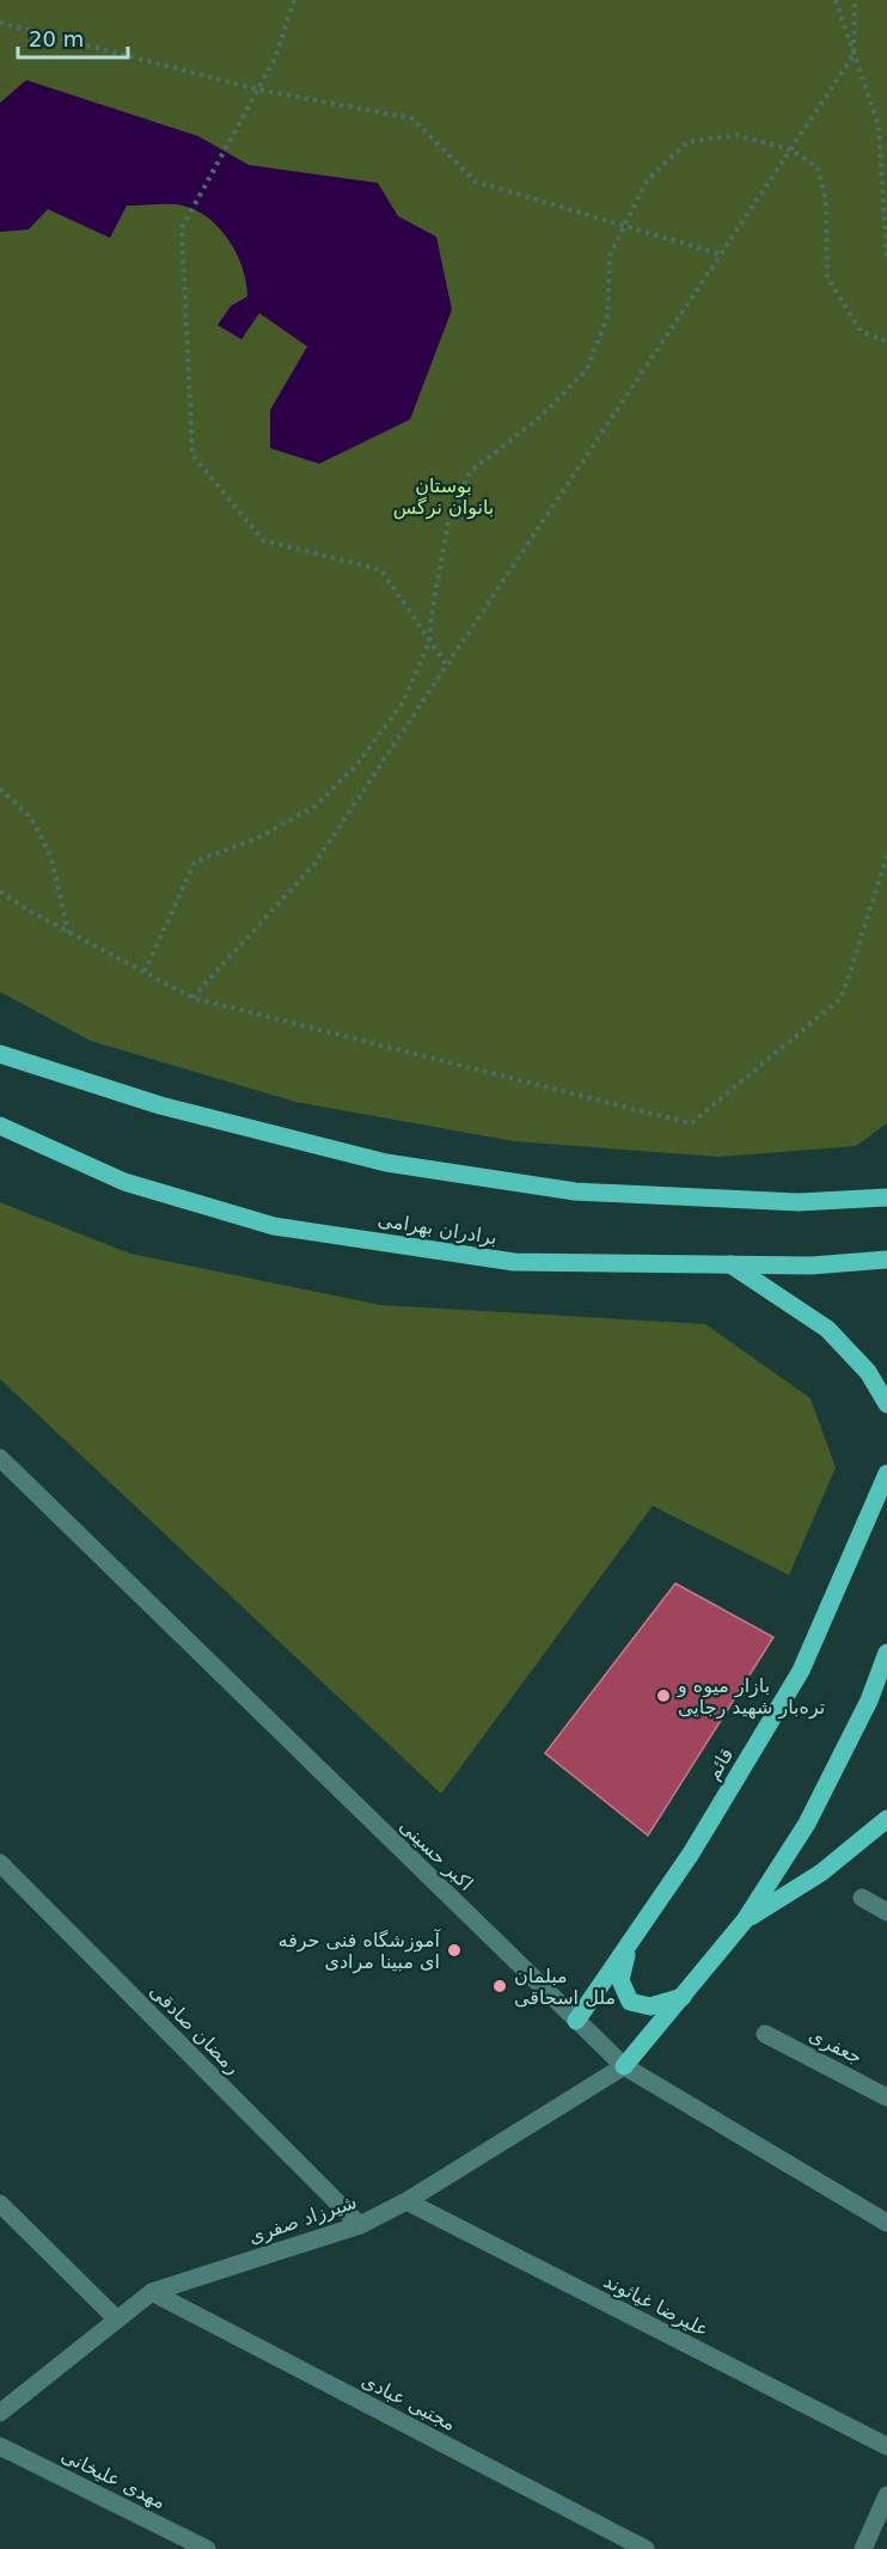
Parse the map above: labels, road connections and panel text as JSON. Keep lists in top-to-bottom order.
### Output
{
  "streets": {
    "main road": ["برادران بهرامی", "قائم"],
    "street": [
      "اکبر حسینی",
      "رمضان صادقی",
      "جعفری",
      "شیرزاد صفری",
      "علیرضا غیاثوند",
      "مجتبی عبادی",
      "مهدی علیخانی"
    ]
  },
  "crossings": [
    ["قائم", "اکبر حسینی"],
    ["اکبر حسینی", "شیرزاد صفری"],
    ["رمضان صادقی", "شیرزاد صفری"],
    ["شیرزاد صفری", "علیرضا غیاثوند"],
    ["شیرزاد صفری", "مجتبی عبادی"]
  ],
  "parks": ["بوستان بانوان نرگس"],
  "places": ["بازار میوه و تره‌بار شهید رجایی", "آموزشگاه فنی حرفه ای مبینا مرادی", "مبلمان ملل اسحاقی"],
  "scale_bar": "20 m"
}
